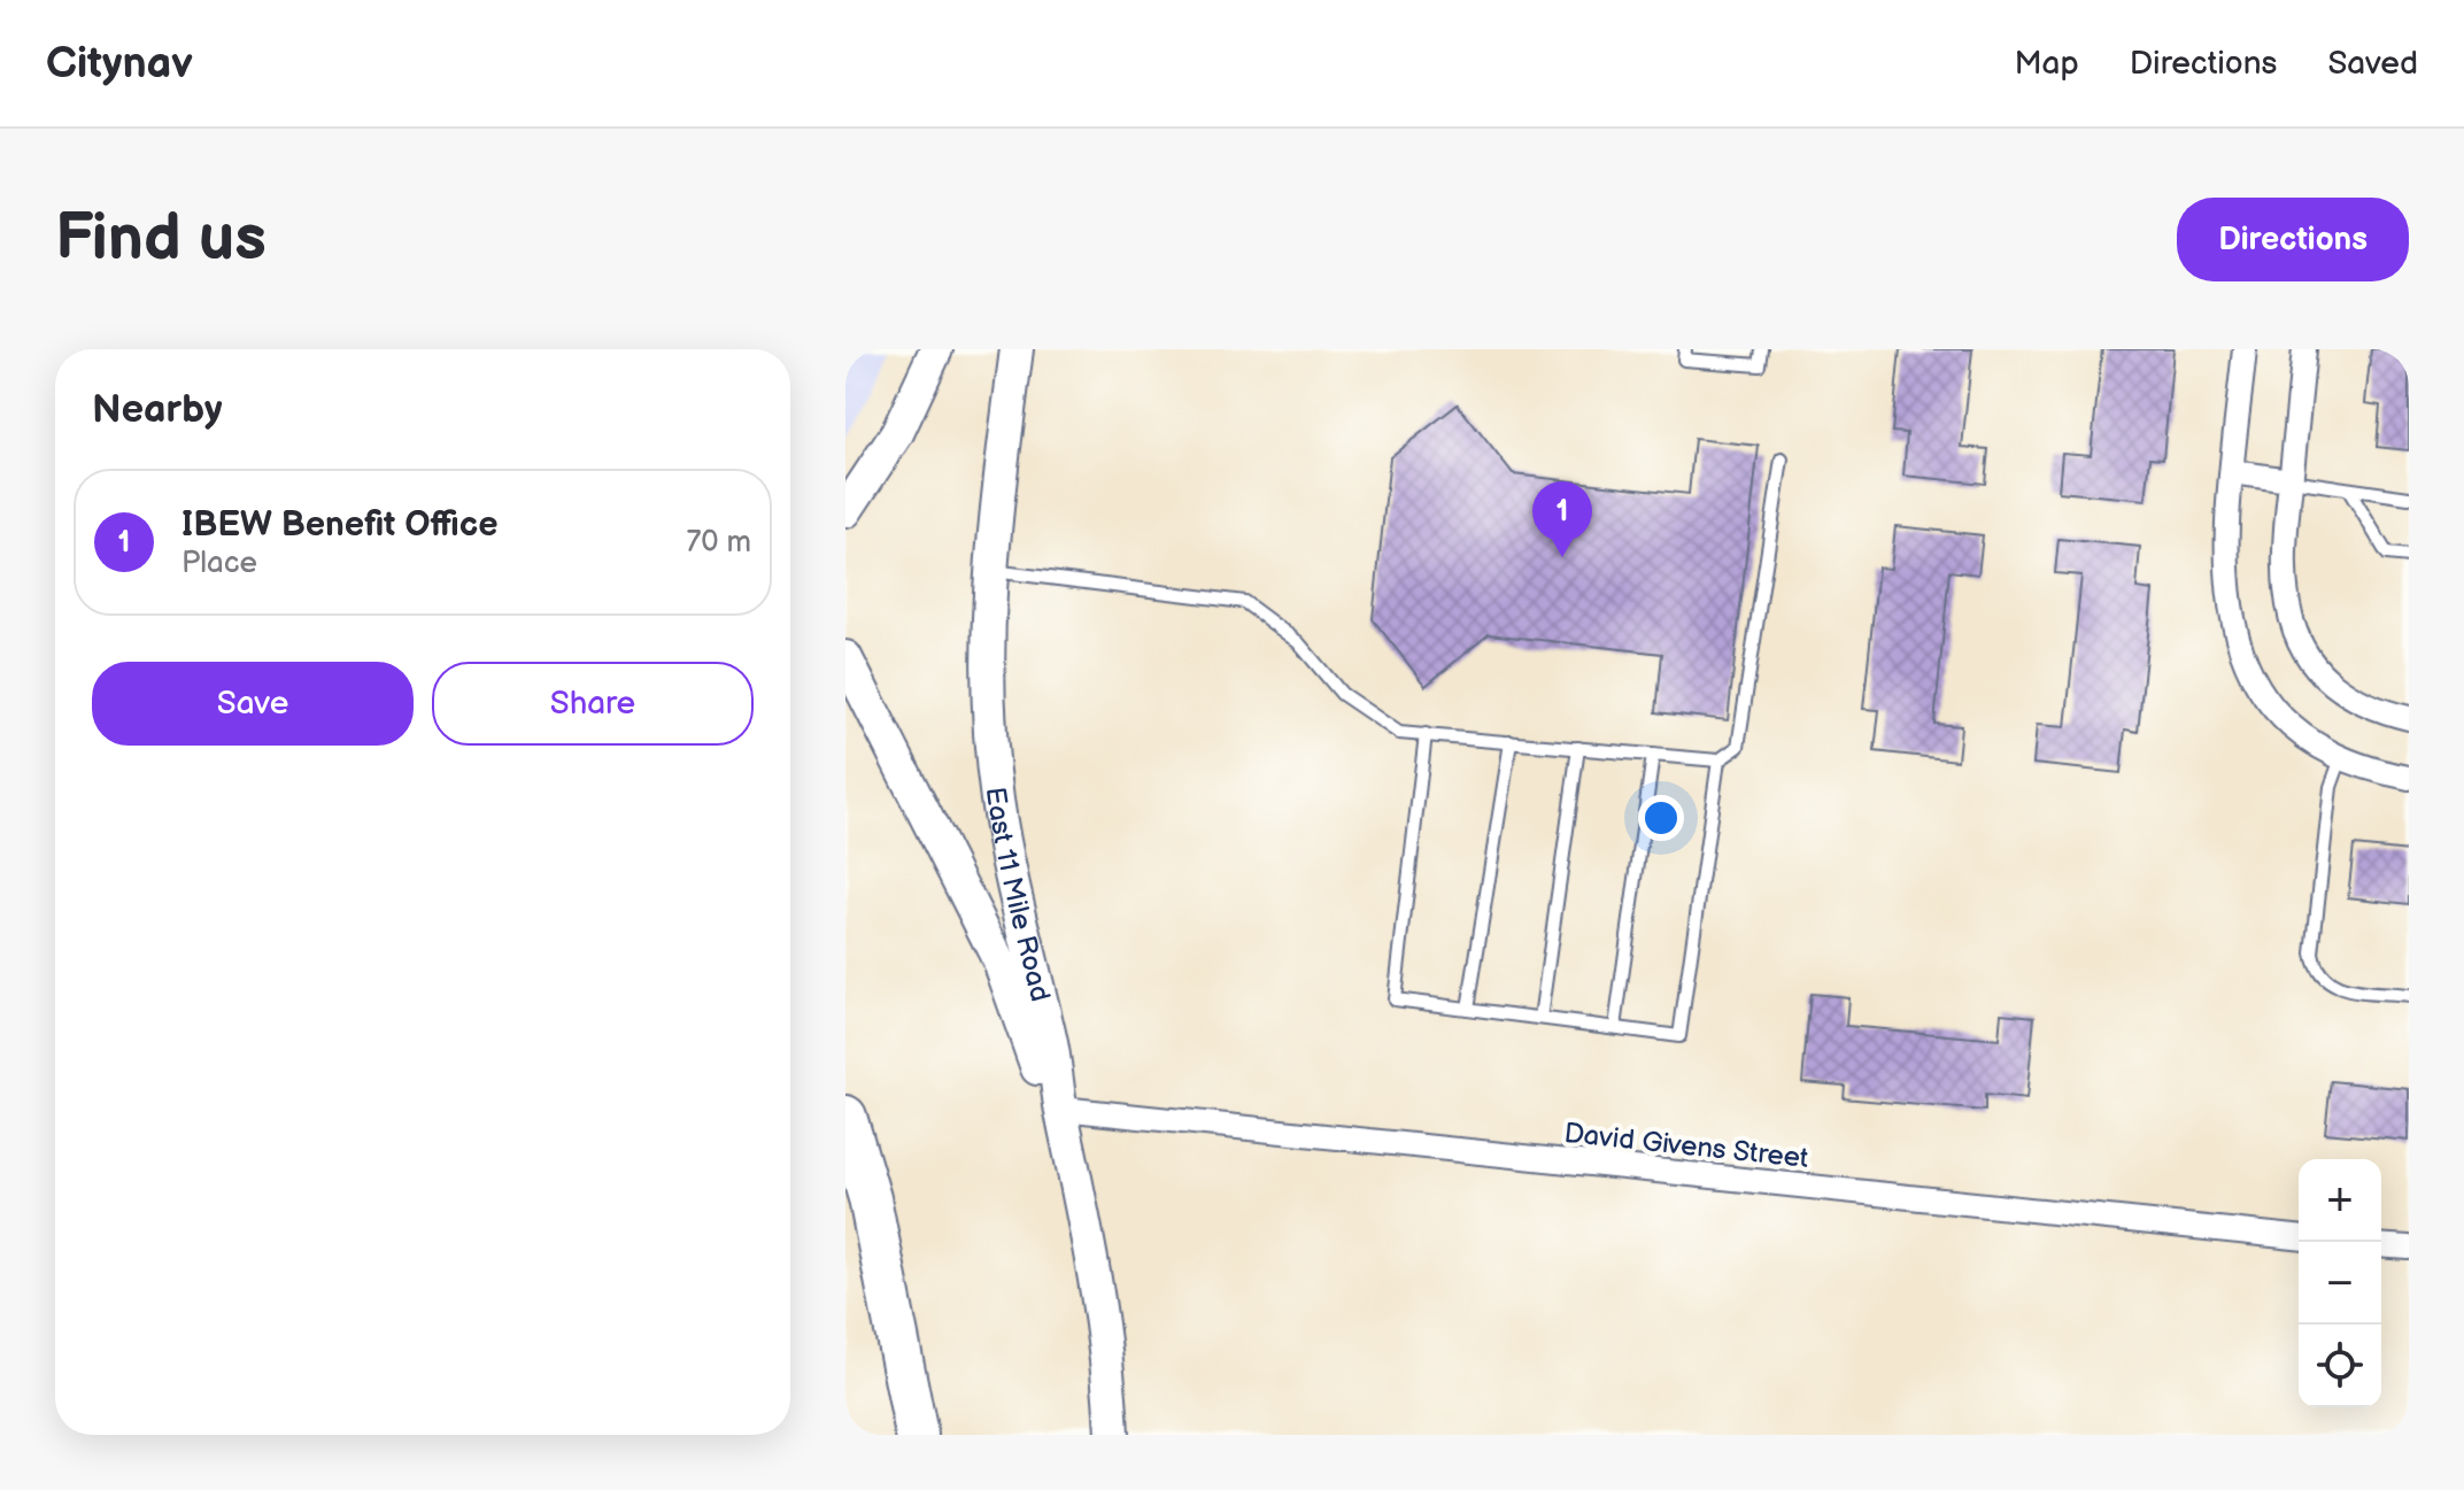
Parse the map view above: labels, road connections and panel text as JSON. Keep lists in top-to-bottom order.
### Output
{
  "streets": {
    "main road": ["East 11 Mile Road"],
    "street": ["David Givens Street"]
  },
  "crossings": [
    ["East 11 Mile Road", "David Givens Street"]
  ],
  "page": {
    "header": "Citynav",
    "nav": ["Map", "Directions", "Saved"],
    "buttons": [
      "Directions",
      ["Save", "Share"]
    ],
    "title": "Find us",
    "heading": "Nearby",
    "list": [
      {
        "mark": "1",
        "name": "IBEW Benefit Office",
        "note": "Place",
        "value": "70 m"
      }
    ],
    "pins": "1",
    "map_buttons": ["+", "−"]
  }
}
